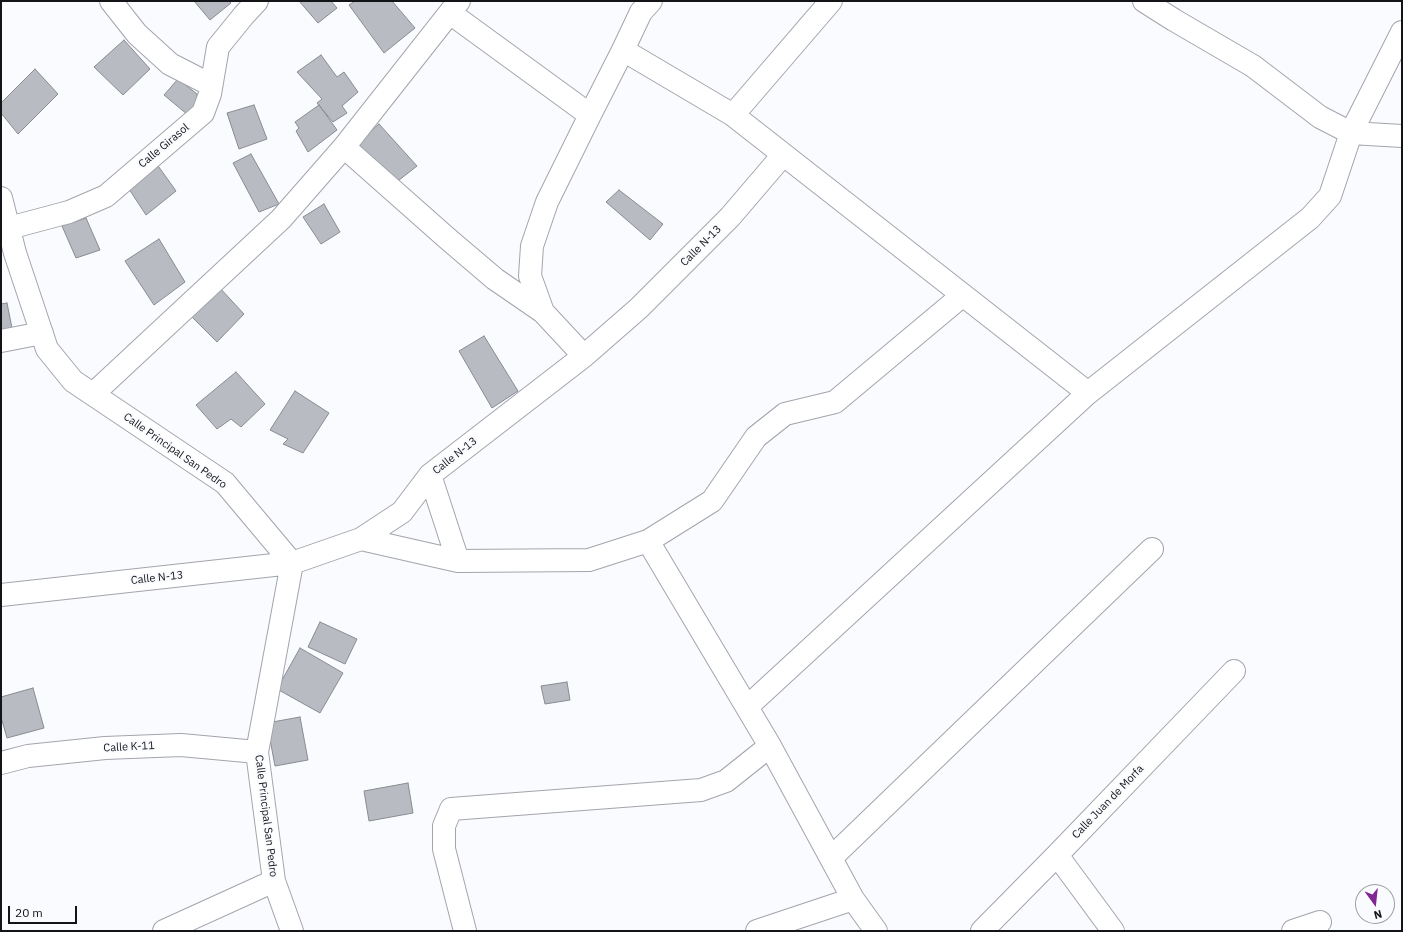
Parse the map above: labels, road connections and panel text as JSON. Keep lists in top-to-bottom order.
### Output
{
  "streets": {
    "street": [
      "Calle Girasol",
      "Calle N-13",
      "Calle Principal San Pedro",
      "Calle K-11",
      "Calle Juan de Morfa"
    ]
  },
  "crossings": [
    ["Calle Girasol", "Calle Principal San Pedro"],
    ["Calle N-13", "Calle Principal San Pedro"],
    ["Calle Principal San Pedro", "Calle K-11"]
  ],
  "scale_bar": "20 m",
  "north": "bottom"
}
